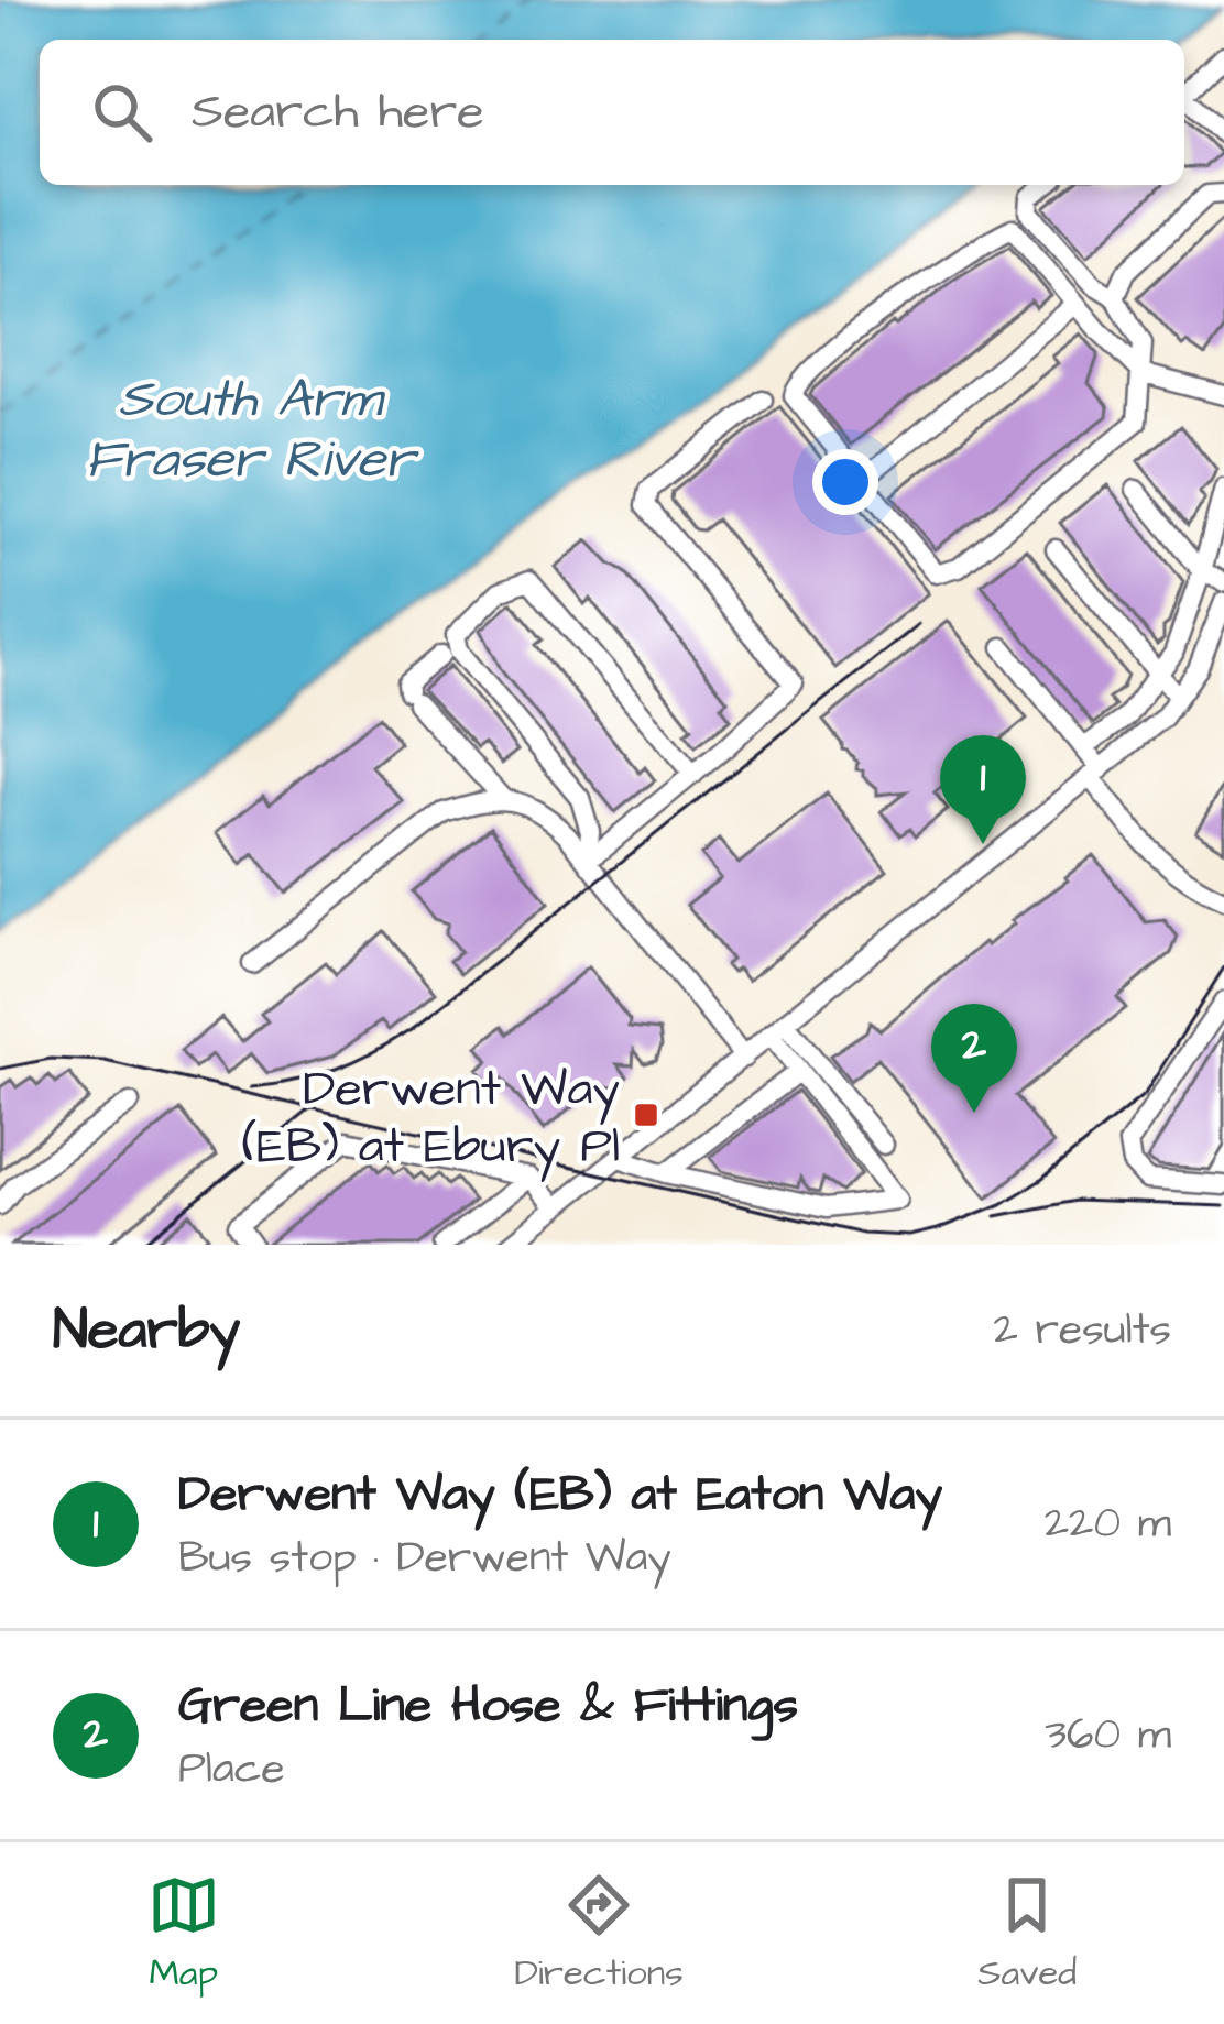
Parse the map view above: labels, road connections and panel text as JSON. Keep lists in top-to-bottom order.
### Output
{
  "water": ["South Arm Fraser River"],
  "places": {
    "transit": ["Derwent Way (EB) at Ebury Pl"]
  },
  "page": {
    "search": "Search here",
    "pins": ["1", "2"],
    "heading": ["Nearby", "2 results"],
    "list": [
      {
        "mark": "1",
        "name": "Derwent Way (EB) at Eaton Way",
        "note": "Bus stop · Derwent Way",
        "value": "220 m"
      },
      {
        "mark": "2",
        "name": "Green Line Hose & Fittings",
        "note": "Place",
        "value": "360 m"
      }
    ],
    "nav": ["Map", "Directions", "Saved"]
  }
}
